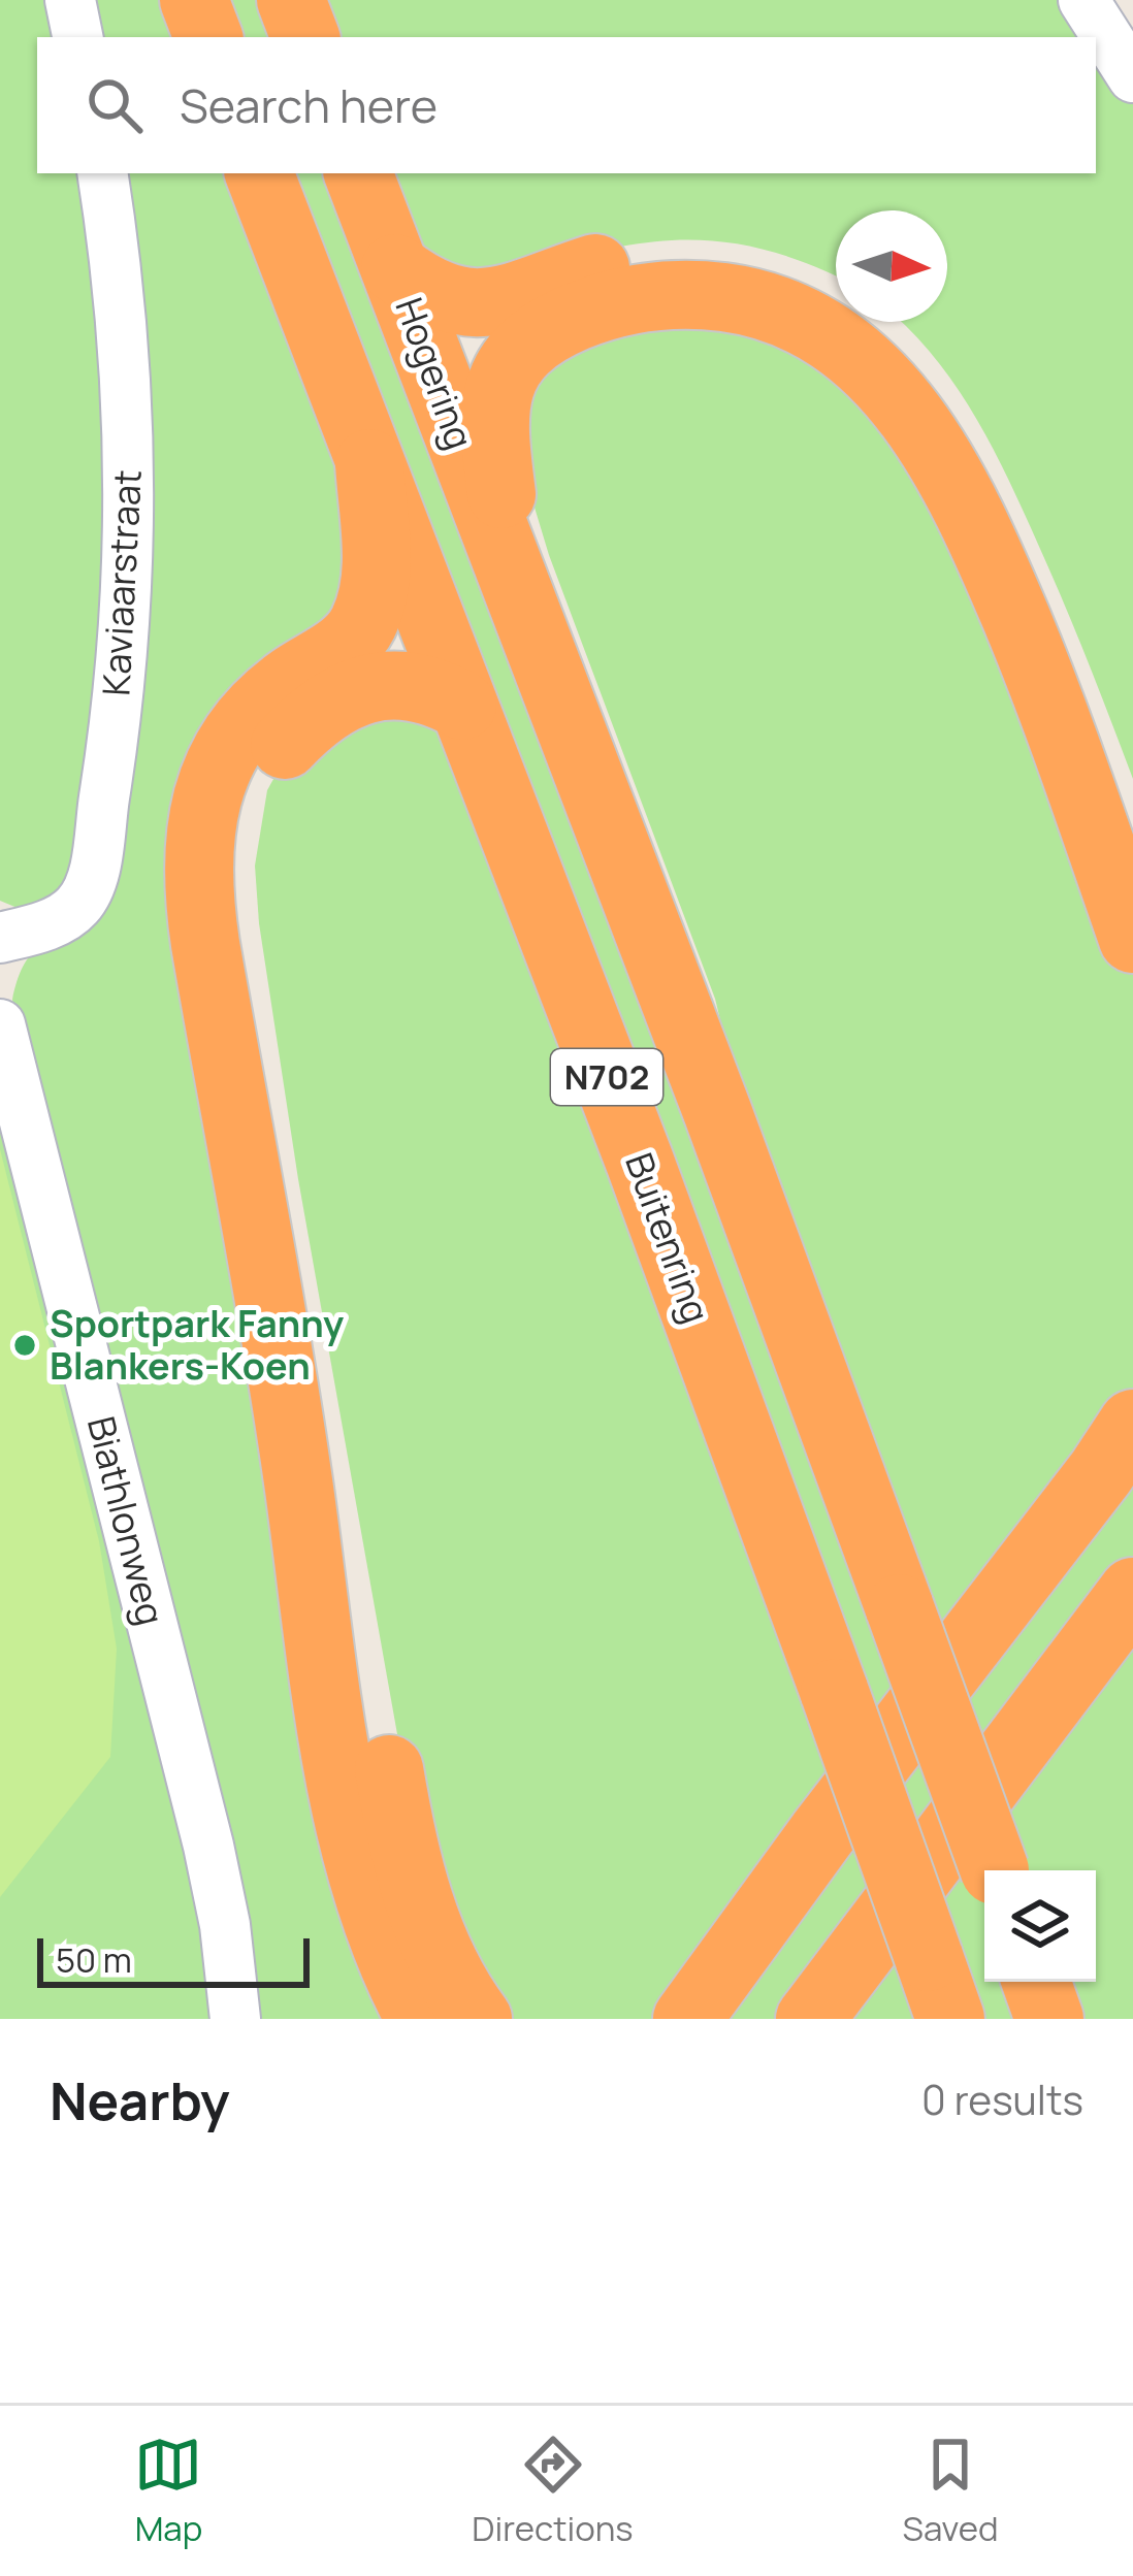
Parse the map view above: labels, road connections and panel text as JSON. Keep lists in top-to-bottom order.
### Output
{
  "streets": {
    "highway": ["Hogering", "N702", "Buitenring"],
    "street": ["Kaviaarstraat", "Biathlonweg"]
  },
  "crossings": [
    ["Hogering", "N702"],
    ["N702", "Buitenring"]
  ],
  "places": ["Sportpark Fanny Blankers-Koen"],
  "scale_bar": "50 m",
  "north": "right",
  "page": {
    "search": "Search here",
    "scale": "50 m",
    "heading": ["Nearby", "0 results"],
    "nav": ["Map", "Directions", "Saved"]
  }
}
